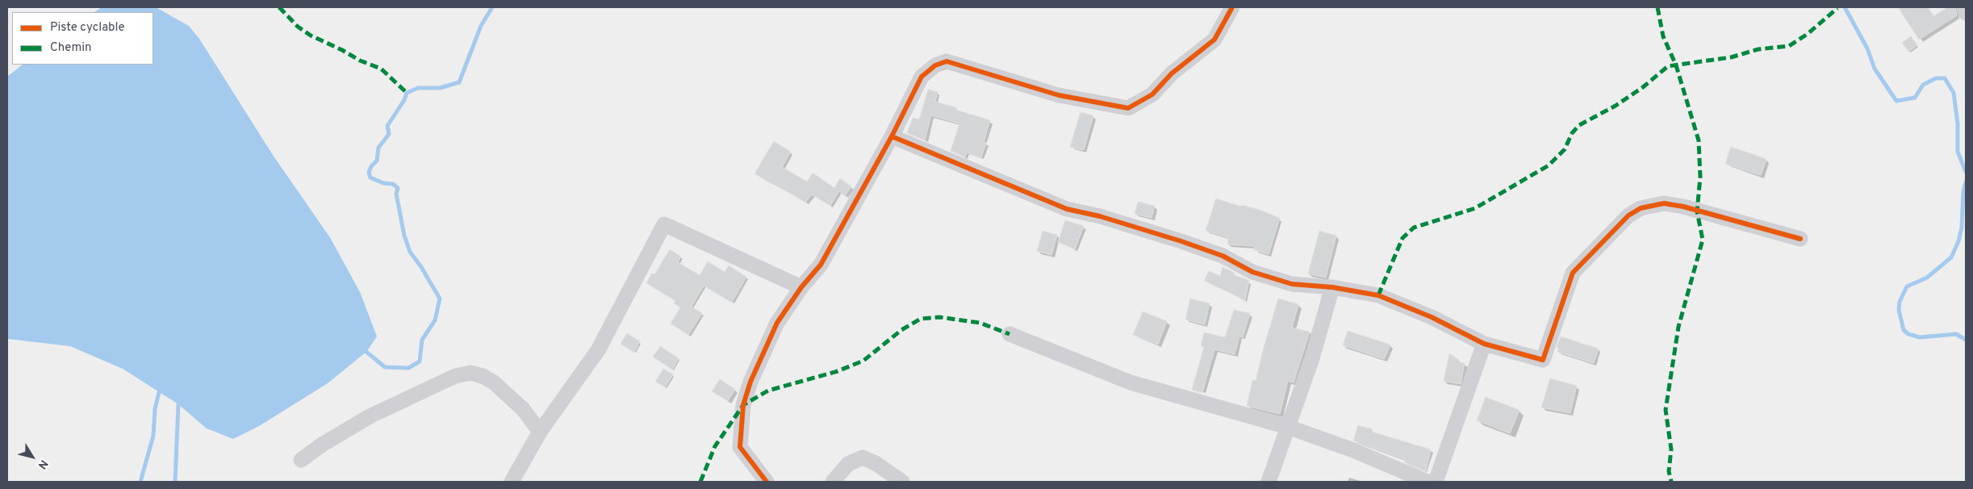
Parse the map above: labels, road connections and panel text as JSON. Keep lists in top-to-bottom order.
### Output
{
  "legend": ["Piste cyclable", "Chemin"],
  "north": "bottom right"
}
